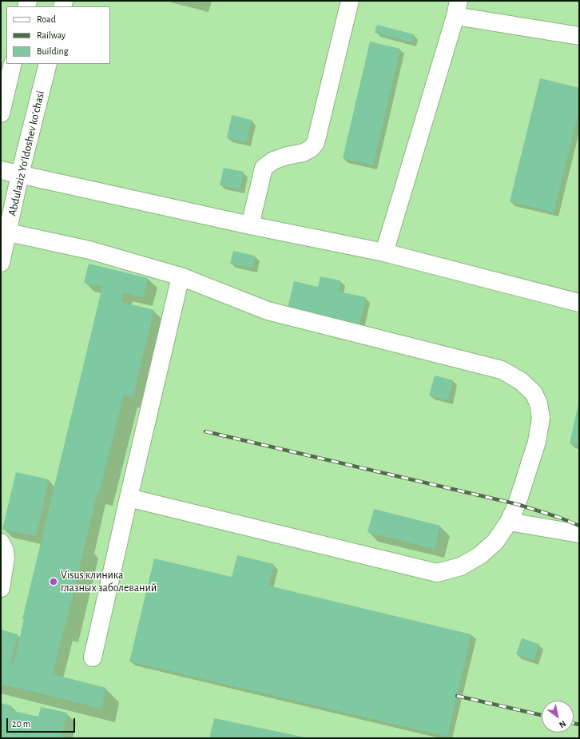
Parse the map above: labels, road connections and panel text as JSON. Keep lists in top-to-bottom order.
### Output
{
  "streets": {
    "main road": ["Abdulaziz Yoʻldoshev koʻchasi"]
  },
  "places": ["Visus клиника глазных заболеваний"],
  "legend": ["Road", "Railway", "Building"],
  "scale_bar": "20 m",
  "north": "bottom right"
}
